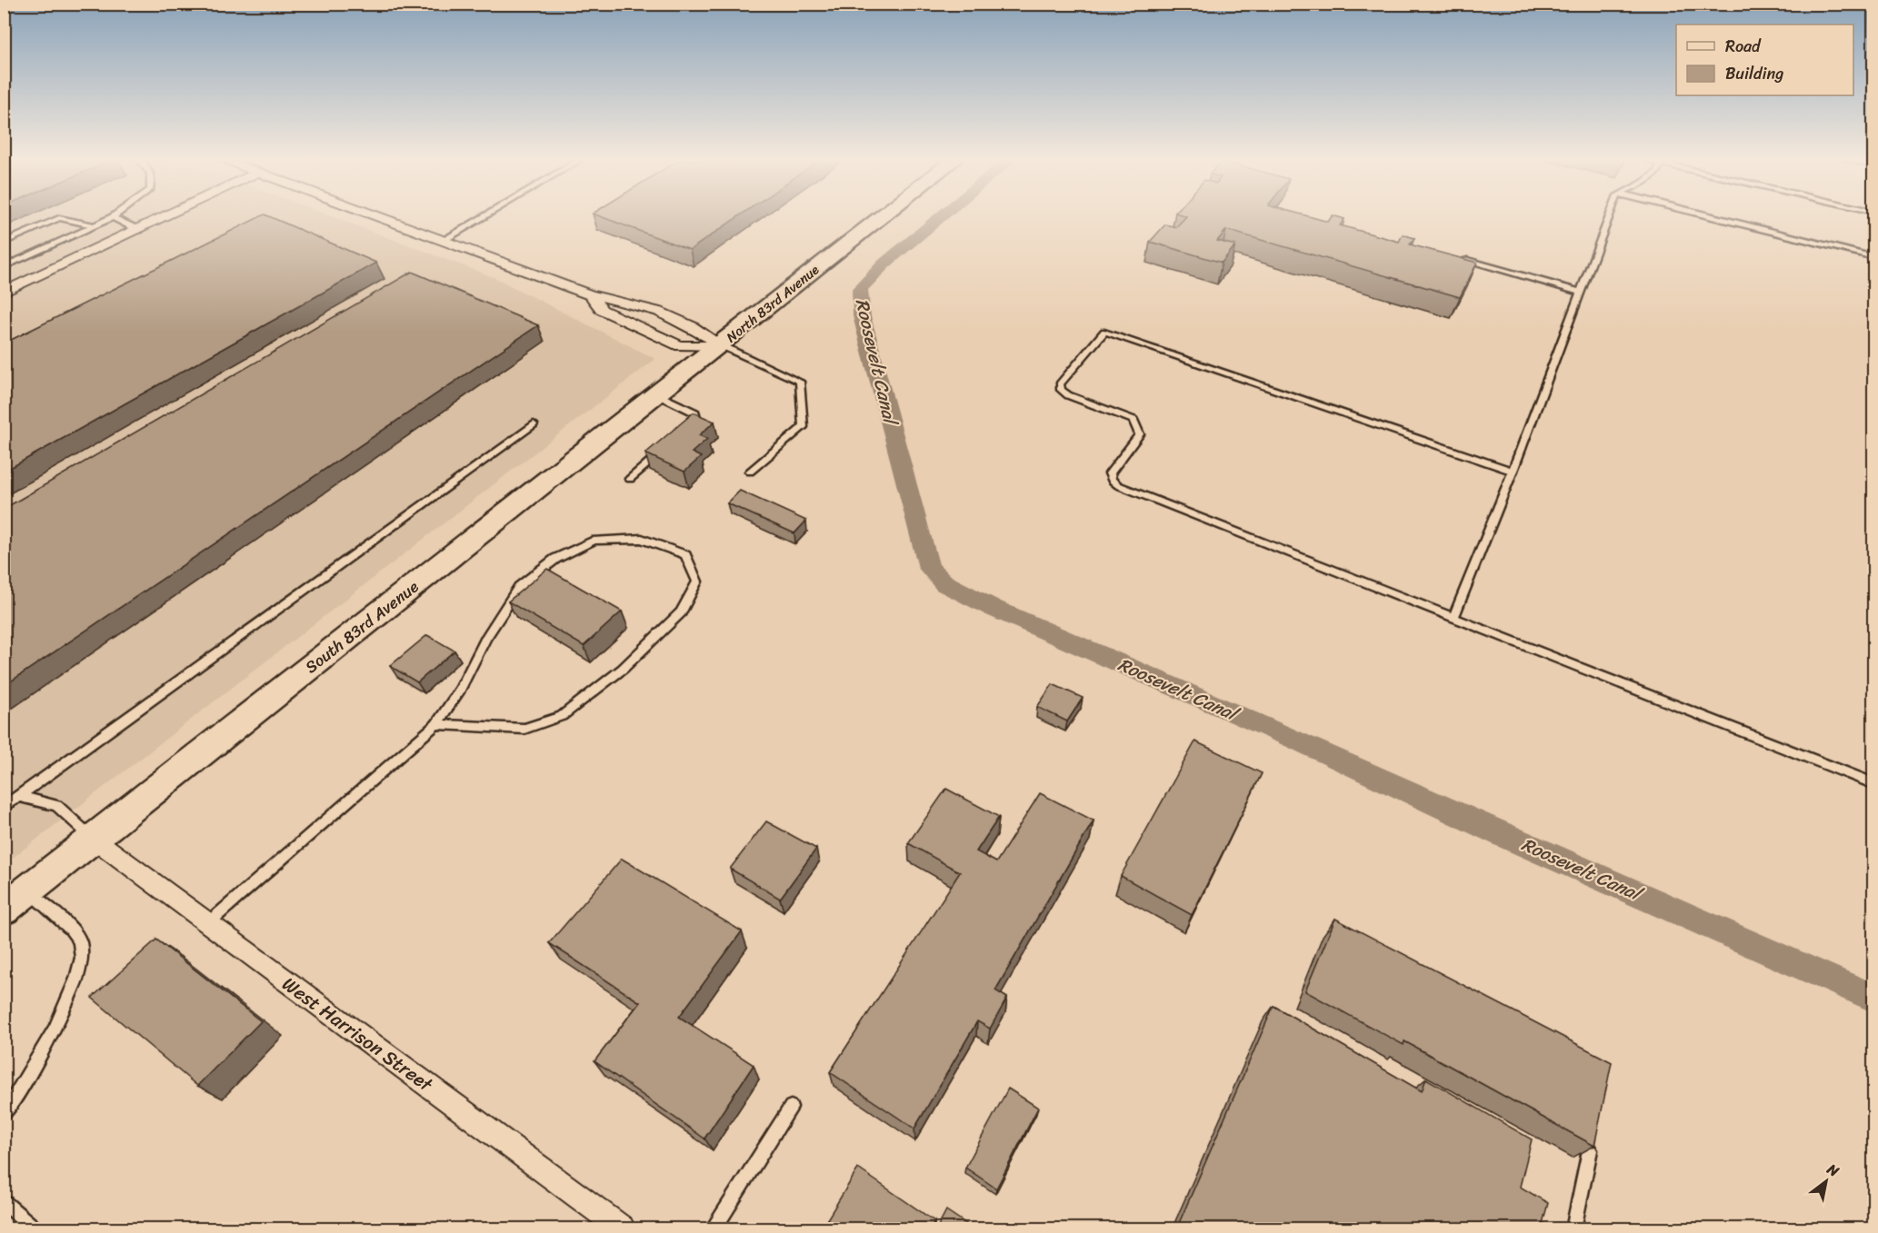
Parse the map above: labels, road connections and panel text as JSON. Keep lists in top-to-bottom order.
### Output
{
  "streets": {
    "main road": ["North 83rd Avenue", "South 83rd Avenue"],
    "street": ["West Harrison Street"]
  },
  "crossings": [
    ["North 83rd Avenue", "South 83rd Avenue"],
    ["South 83rd Avenue", "West Harrison Street"]
  ],
  "water": ["Roosevelt Canal"],
  "legend": ["Road", "Building"],
  "north": "top right"
}
